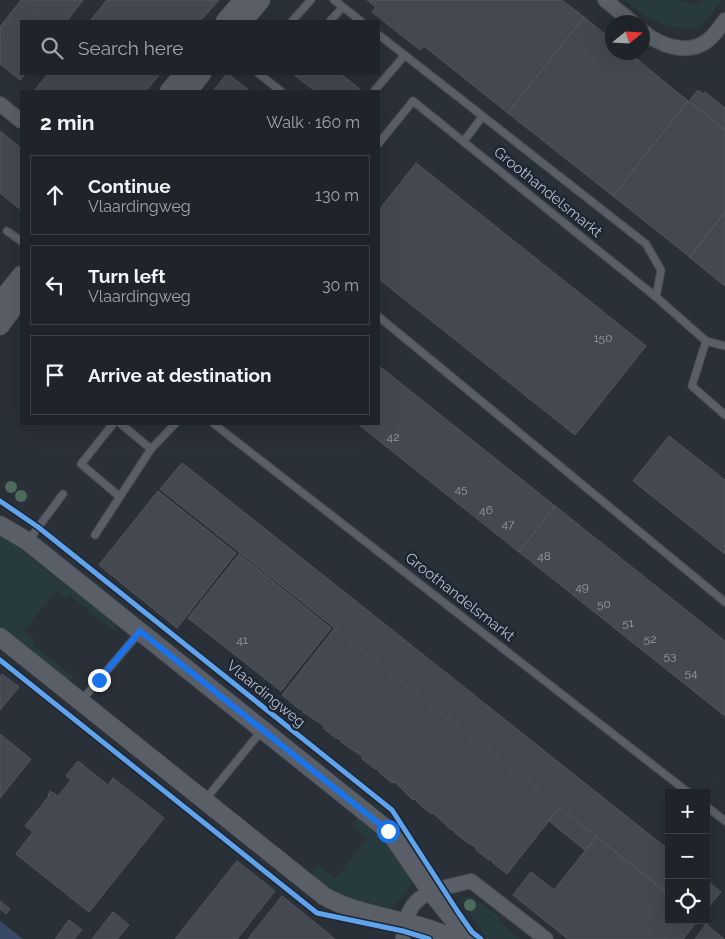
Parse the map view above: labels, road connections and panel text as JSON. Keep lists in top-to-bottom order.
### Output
{
  "streets": {
    "street": ["Vlaardingweg"],
    "lane": ["Groothandelsmarkt"]
  },
  "house_numbers": [
    "150",
    "42",
    "45",
    "46",
    "47",
    "48",
    "49",
    "50",
    "51",
    "52",
    "41",
    "53",
    "54"
  ],
  "north": "right",
  "page": {
    "search": "Search here",
    "heading": ["2 min", "Walk · 160 m"],
    "list": [
      ["Continue", "Vlaardingweg", "130 m"],
      ["Turn left", "Vlaardingweg", "30 m"],
      "Arrive at destination"
    ],
    "map_buttons": ["+", "−"]
  }
}
